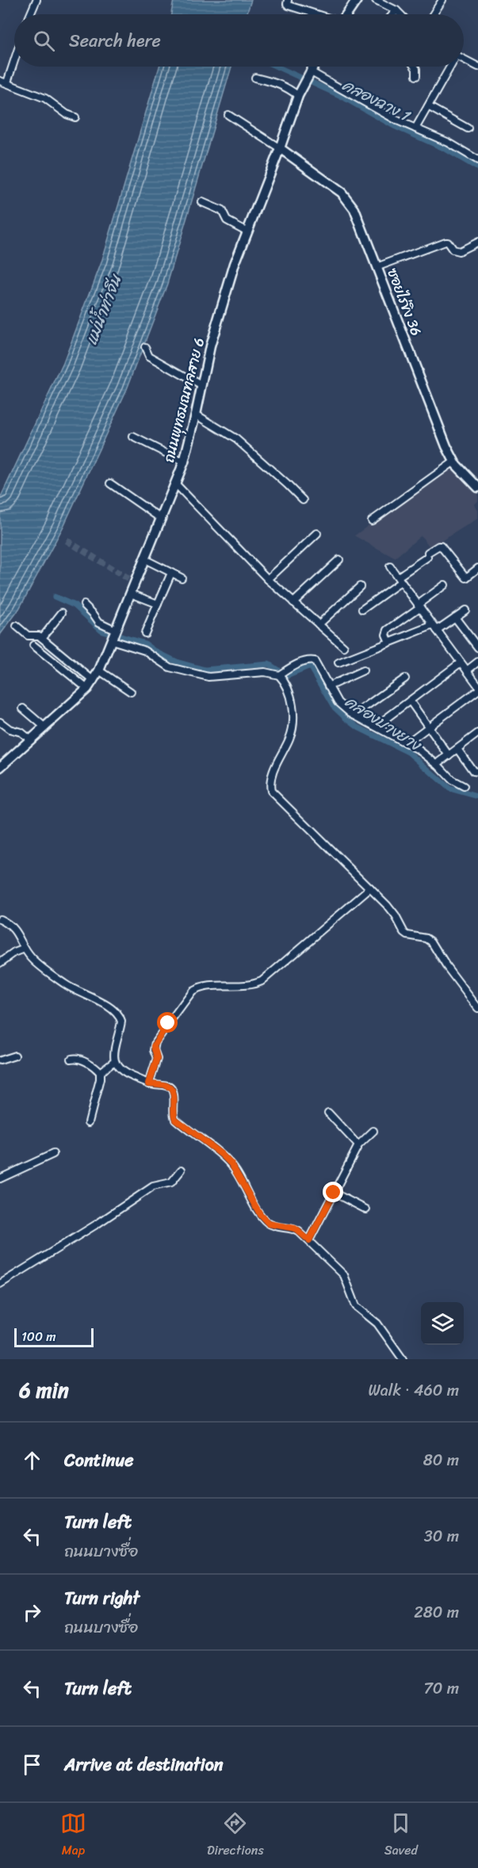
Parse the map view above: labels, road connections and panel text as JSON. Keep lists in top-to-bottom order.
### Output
{
  "streets": {
    "main road": ["ซอยไร่ขิง 36", "ถนนพุทธมณฑลสาย 6"]
  },
  "crossings": [
    ["ซอยไร่ขิง 36", "ถนนพุทธมณฑลสาย 6"]
  ],
  "water": ["คลองฉาง 1", "แม่น้ำท่าจีน", "คลองบางยาง"],
  "scale_bar": "100 m",
  "page": {
    "search": "Search here",
    "scale": "100 m",
    "heading": ["6 min", "Walk · 460 m"],
    "list": [
      ["Continue", "80 m"],
      ["Turn left", "ถนนบางซื่อ", "30 m"],
      ["Turn right", "ถนนบางซื่อ", "280 m"],
      ["Turn left", "70 m"],
      "Arrive at destination"
    ],
    "nav": ["Map", "Directions", "Saved"]
  }
}
